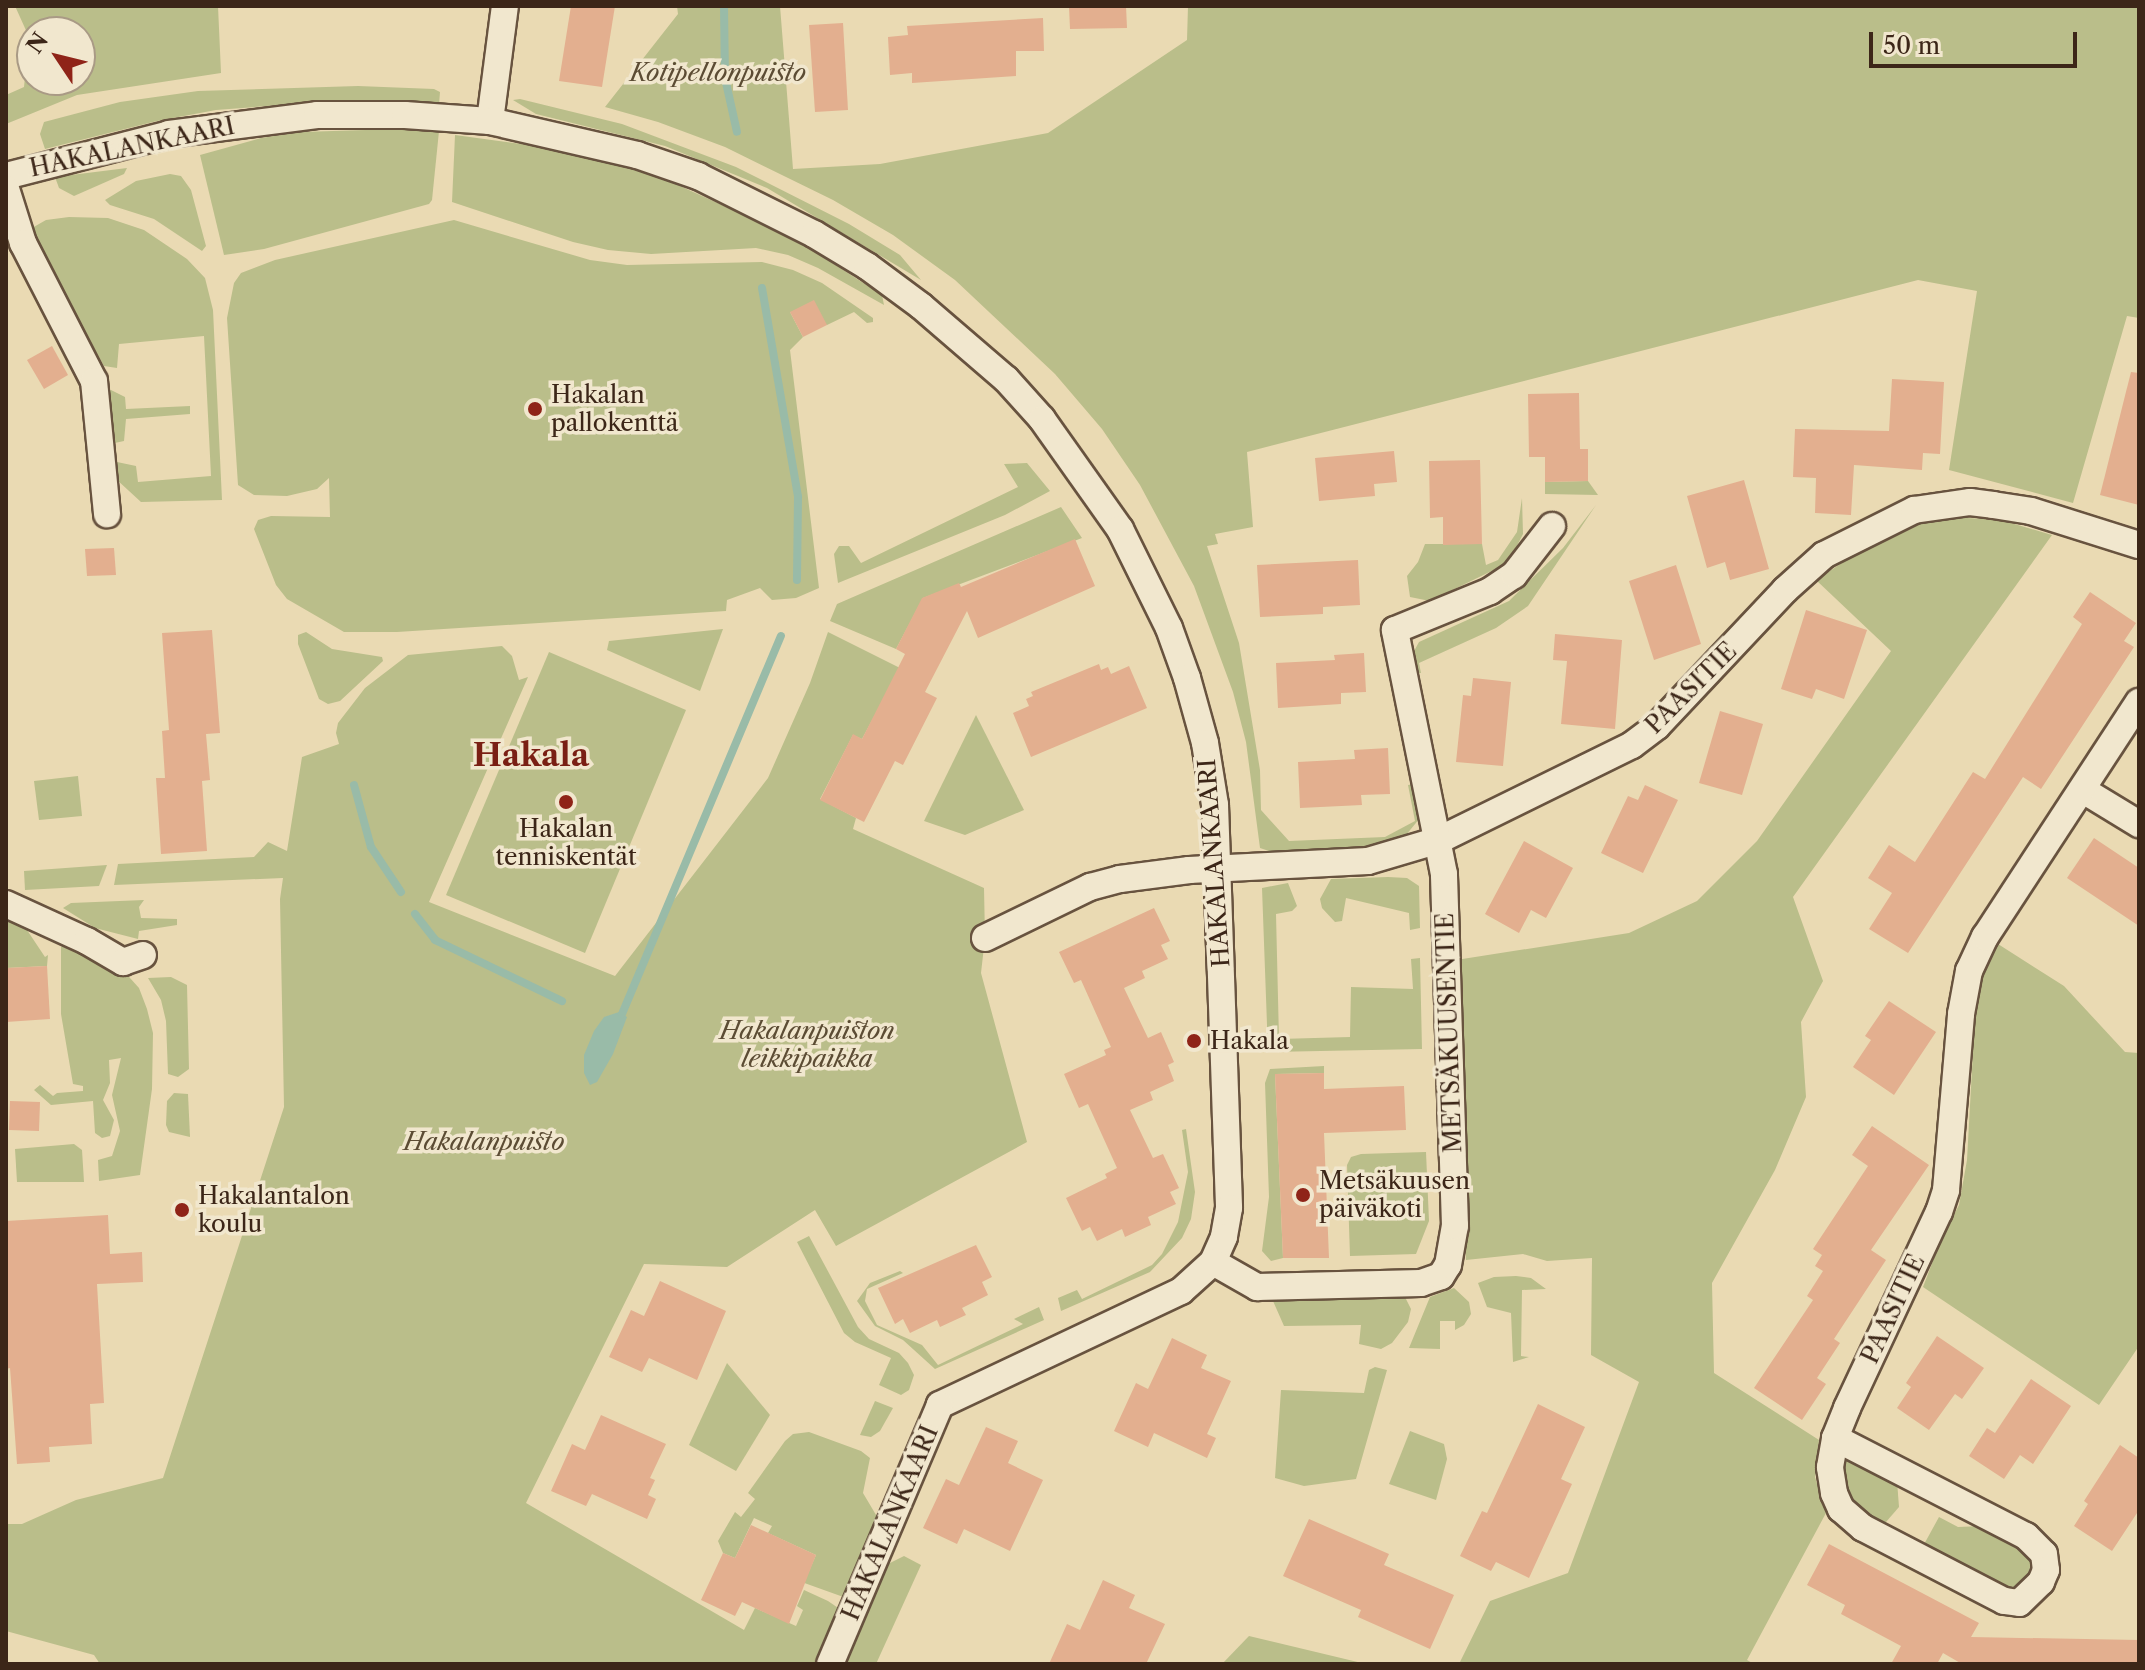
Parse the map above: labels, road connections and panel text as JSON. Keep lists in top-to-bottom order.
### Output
{
  "streets": {
    "street": ["HAKALANKAARI", "PAASITIE", "METSÄKUUSENTIE"]
  },
  "crossings": [
    ["HAKALANKAARI", "PAASITIE"],
    ["HAKALANKAARI", "METSÄKUUSENTIE"],
    ["PAASITIE", "METSÄKUUSENTIE"]
  ],
  "districts": ["Hakala"],
  "parks": ["Kotipellonpuisto", "Hakalanpuiston leikkipaikka", "Hakalanpuisto"],
  "places": [
    "Hakalan pallokenttä",
    "Hakalan tenniskentät",
    "Hakala",
    "Metsäkuusen päiväkoti",
    "Hakalantalon koulu"
  ],
  "scale_bar": "50 m",
  "north": "top left"
}
